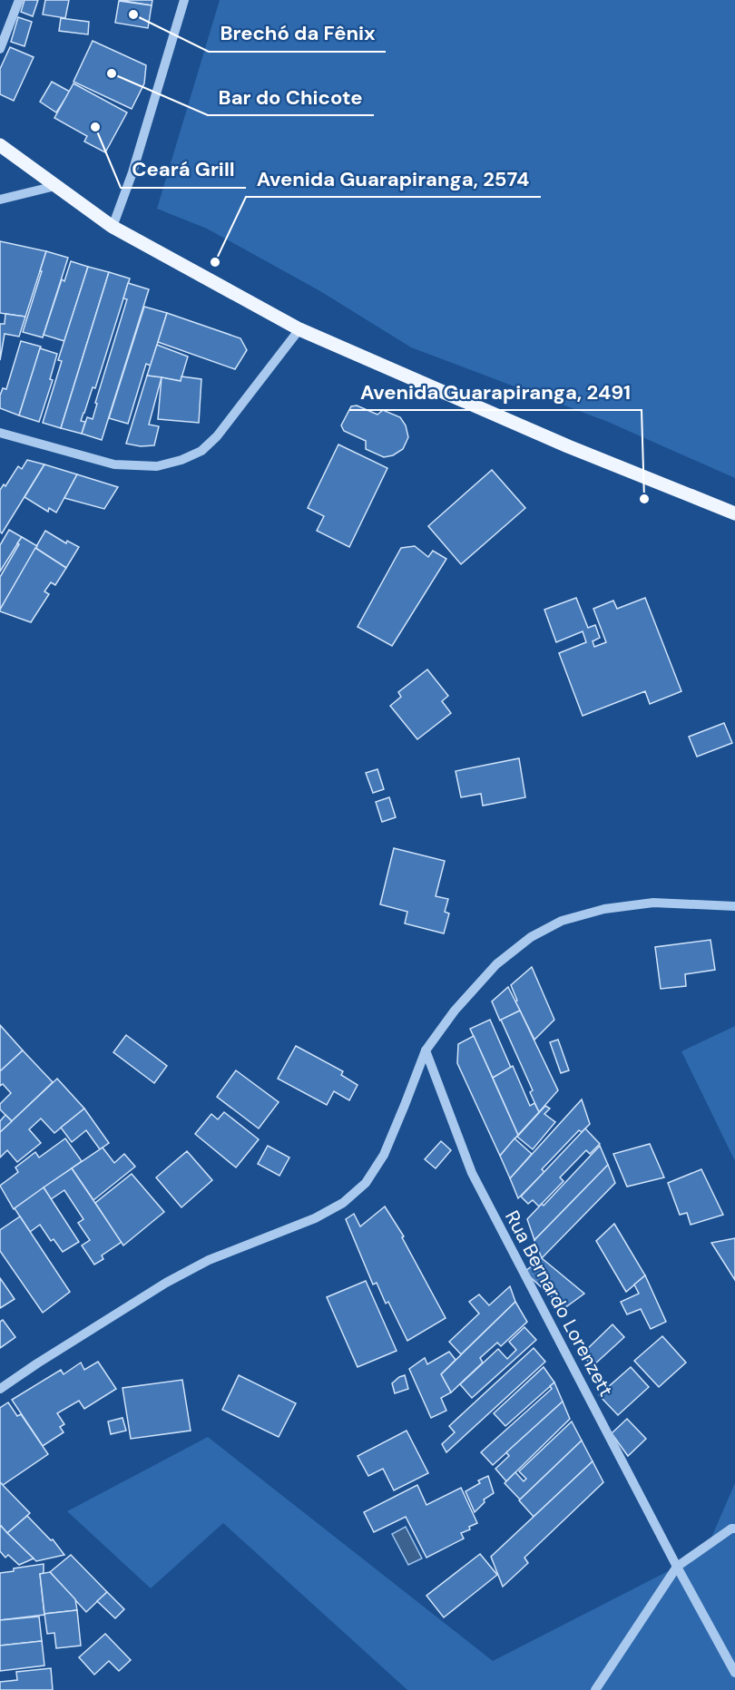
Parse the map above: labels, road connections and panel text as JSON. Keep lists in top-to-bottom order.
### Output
{
  "streets": {
    "street": ["Rua Bernardo Lorenzett"]
  },
  "places": [
    "Brechó da Fênix",
    "Bar do Chicote",
    "Ceará Grill",
    "Avenida Guarapiranga, 2574",
    "Avenida Guarapiranga, 2491"
  ]
}
